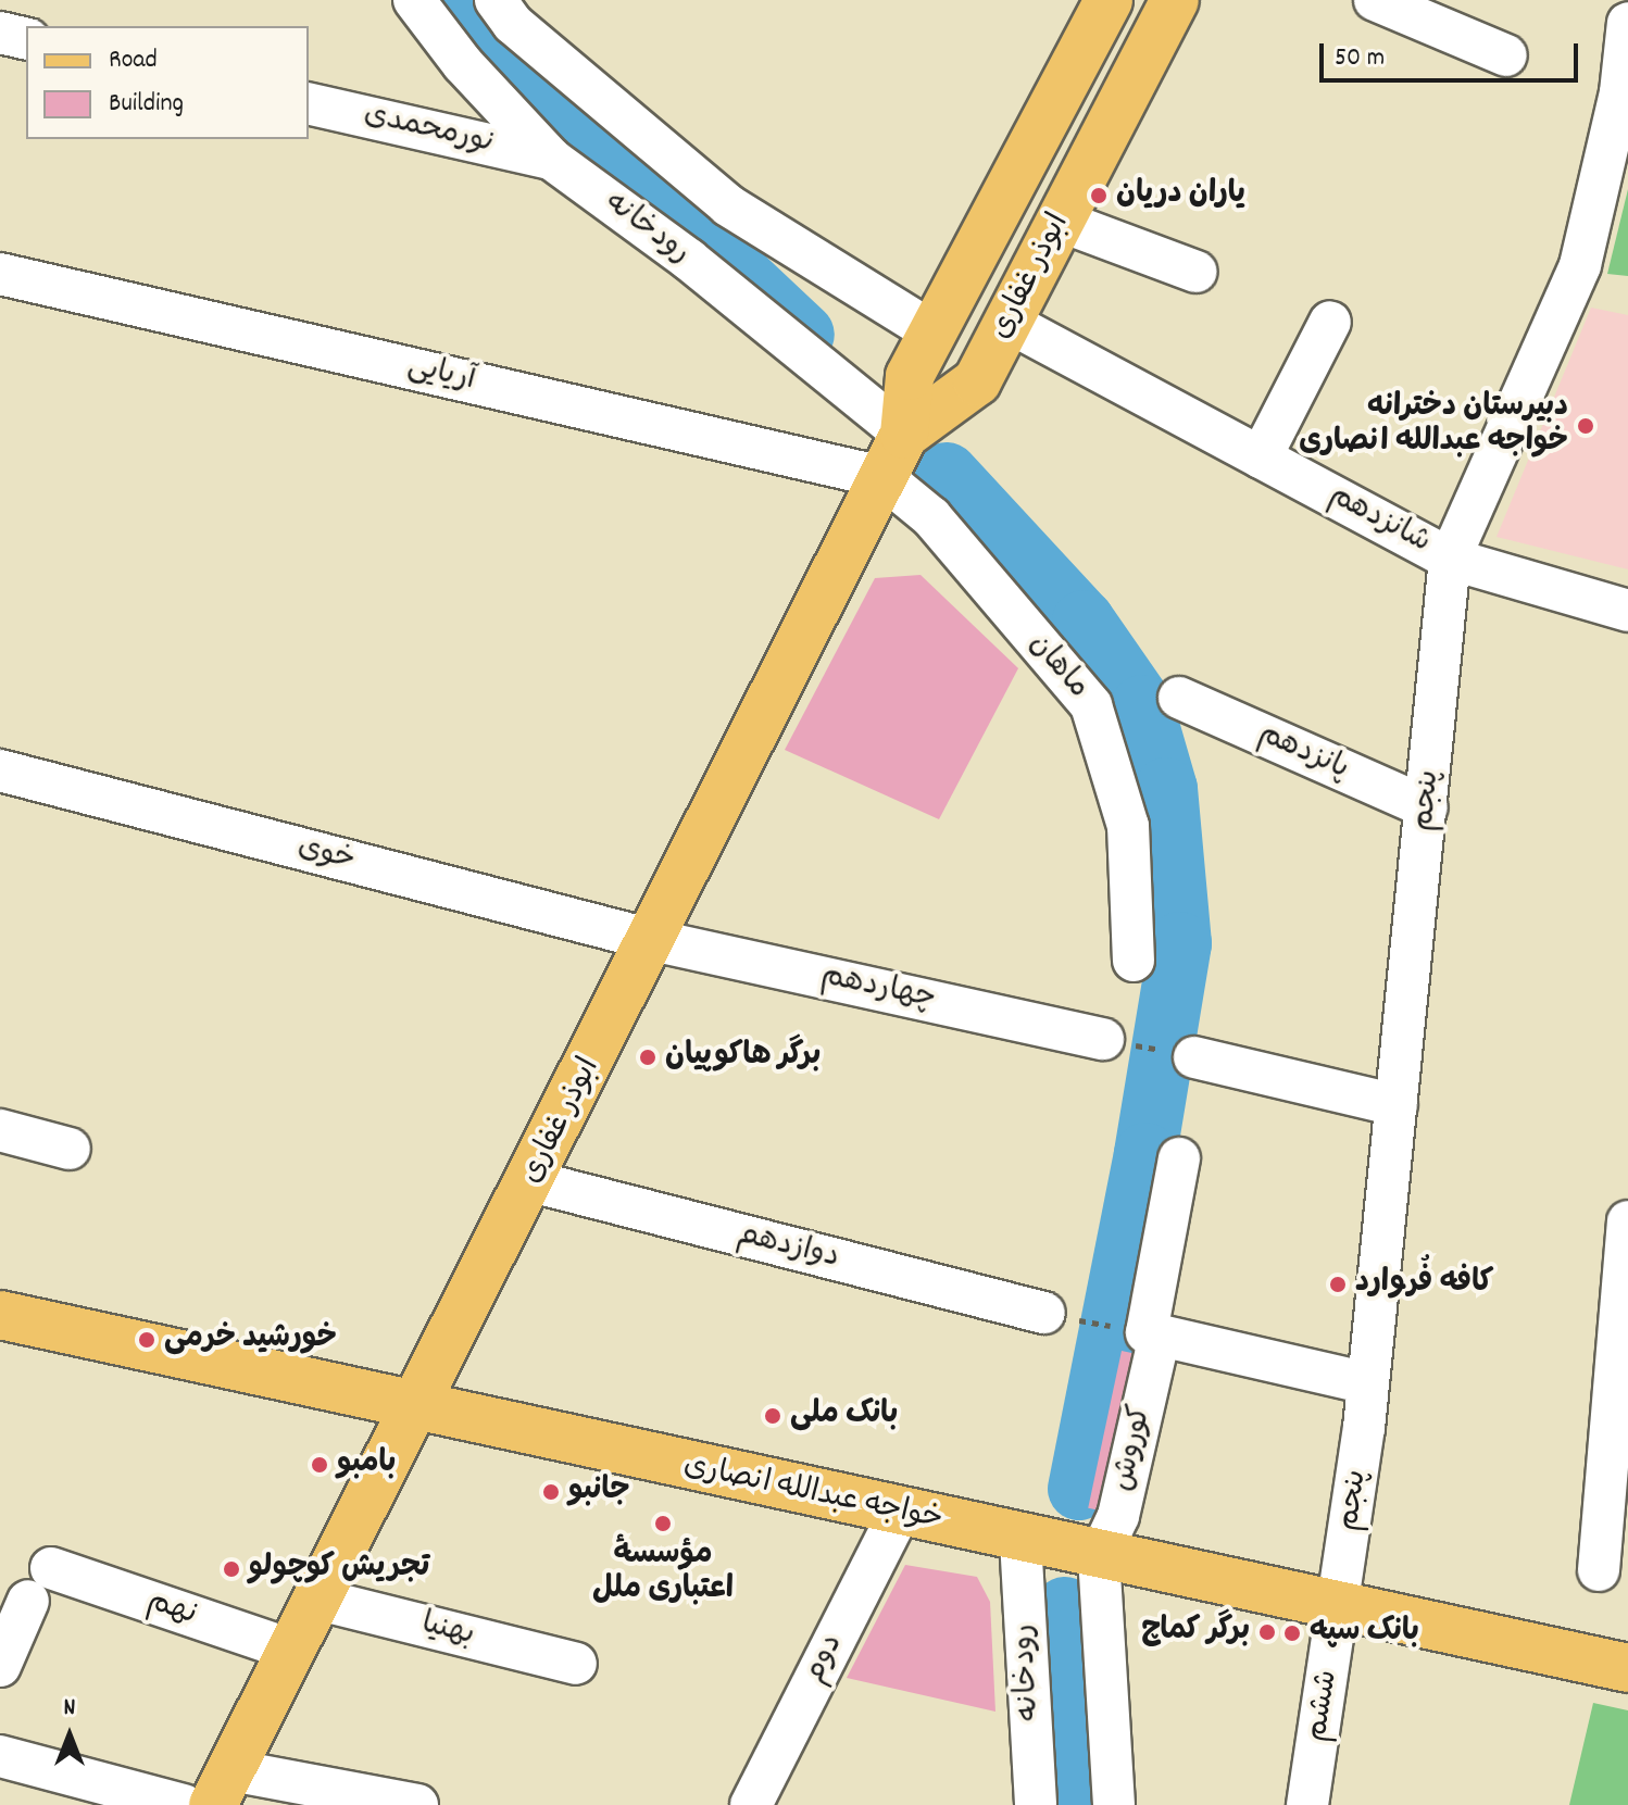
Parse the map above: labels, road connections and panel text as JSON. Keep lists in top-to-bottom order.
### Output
{
  "streets": {
    "main road": ["ابوذر غفاری", "خواجه عبدالله انصاری"],
    "street": [
      "نورمحمدی",
      "رودخانه",
      "آریایی",
      "شانزدهم",
      "ماهان",
      "پانزدهم",
      "پنجم",
      "خوی",
      "چهاردهم",
      "دوازدهم",
      "کوروش",
      "نهم",
      "بهنیا",
      "دوم",
      "ششم"
    ]
  },
  "crossings": [
    ["نورمحمدی", "رودخانه"],
    ["رودخانه", "ابوذر غفاری"],
    ["رودخانه", "خواجه عبدالله انصاری"],
    ["ابوذر غفاری", "آریایی"],
    ["ابوذر غفاری", "شانزدهم"],
    ["ابوذر غفاری", "ماهان"],
    ["ابوذر غفاری", "خوی"],
    ["ابوذر غفاری", "چهاردهم"],
    ["ابوذر غفاری", "دوازدهم"],
    ["ابوذر غفاری", "خواجه عبدالله انصاری"],
    ["ابوذر غفاری", "نهم"],
    ["ابوذر غفاری", "بهنیا"],
    ["آریایی", "ماهان"],
    ["شانزدهم", "پنجم"],
    ["پانزدهم", "پنجم"],
    ["پنجم", "خواجه عبدالله انصاری"],
    ["پنجم", "ششم"],
    ["خوی", "چهاردهم"],
    ["کوروش", "خواجه عبدالله انصاری"],
    ["خواجه عبدالله انصاری", "دوم"],
    ["خواجه عبدالله انصاری", "ششم"]
  ],
  "places": [
    "یاران دریان",
    "دبیرستان دخترانه خواجه عبدالله انصاری",
    "برگر هاکوپیان",
    "کافه فُروارد",
    "خورشید خرمی",
    "بانک ملی",
    "بامبو",
    "جانبو",
    "مؤسسهٔ اعتباری ملل",
    "تجریش کوچولو",
    "برگر کماچ",
    "بانک سپه"
  ],
  "legend": ["Road", "Building"],
  "scale_bar": "50 m",
  "north": "top"
}
